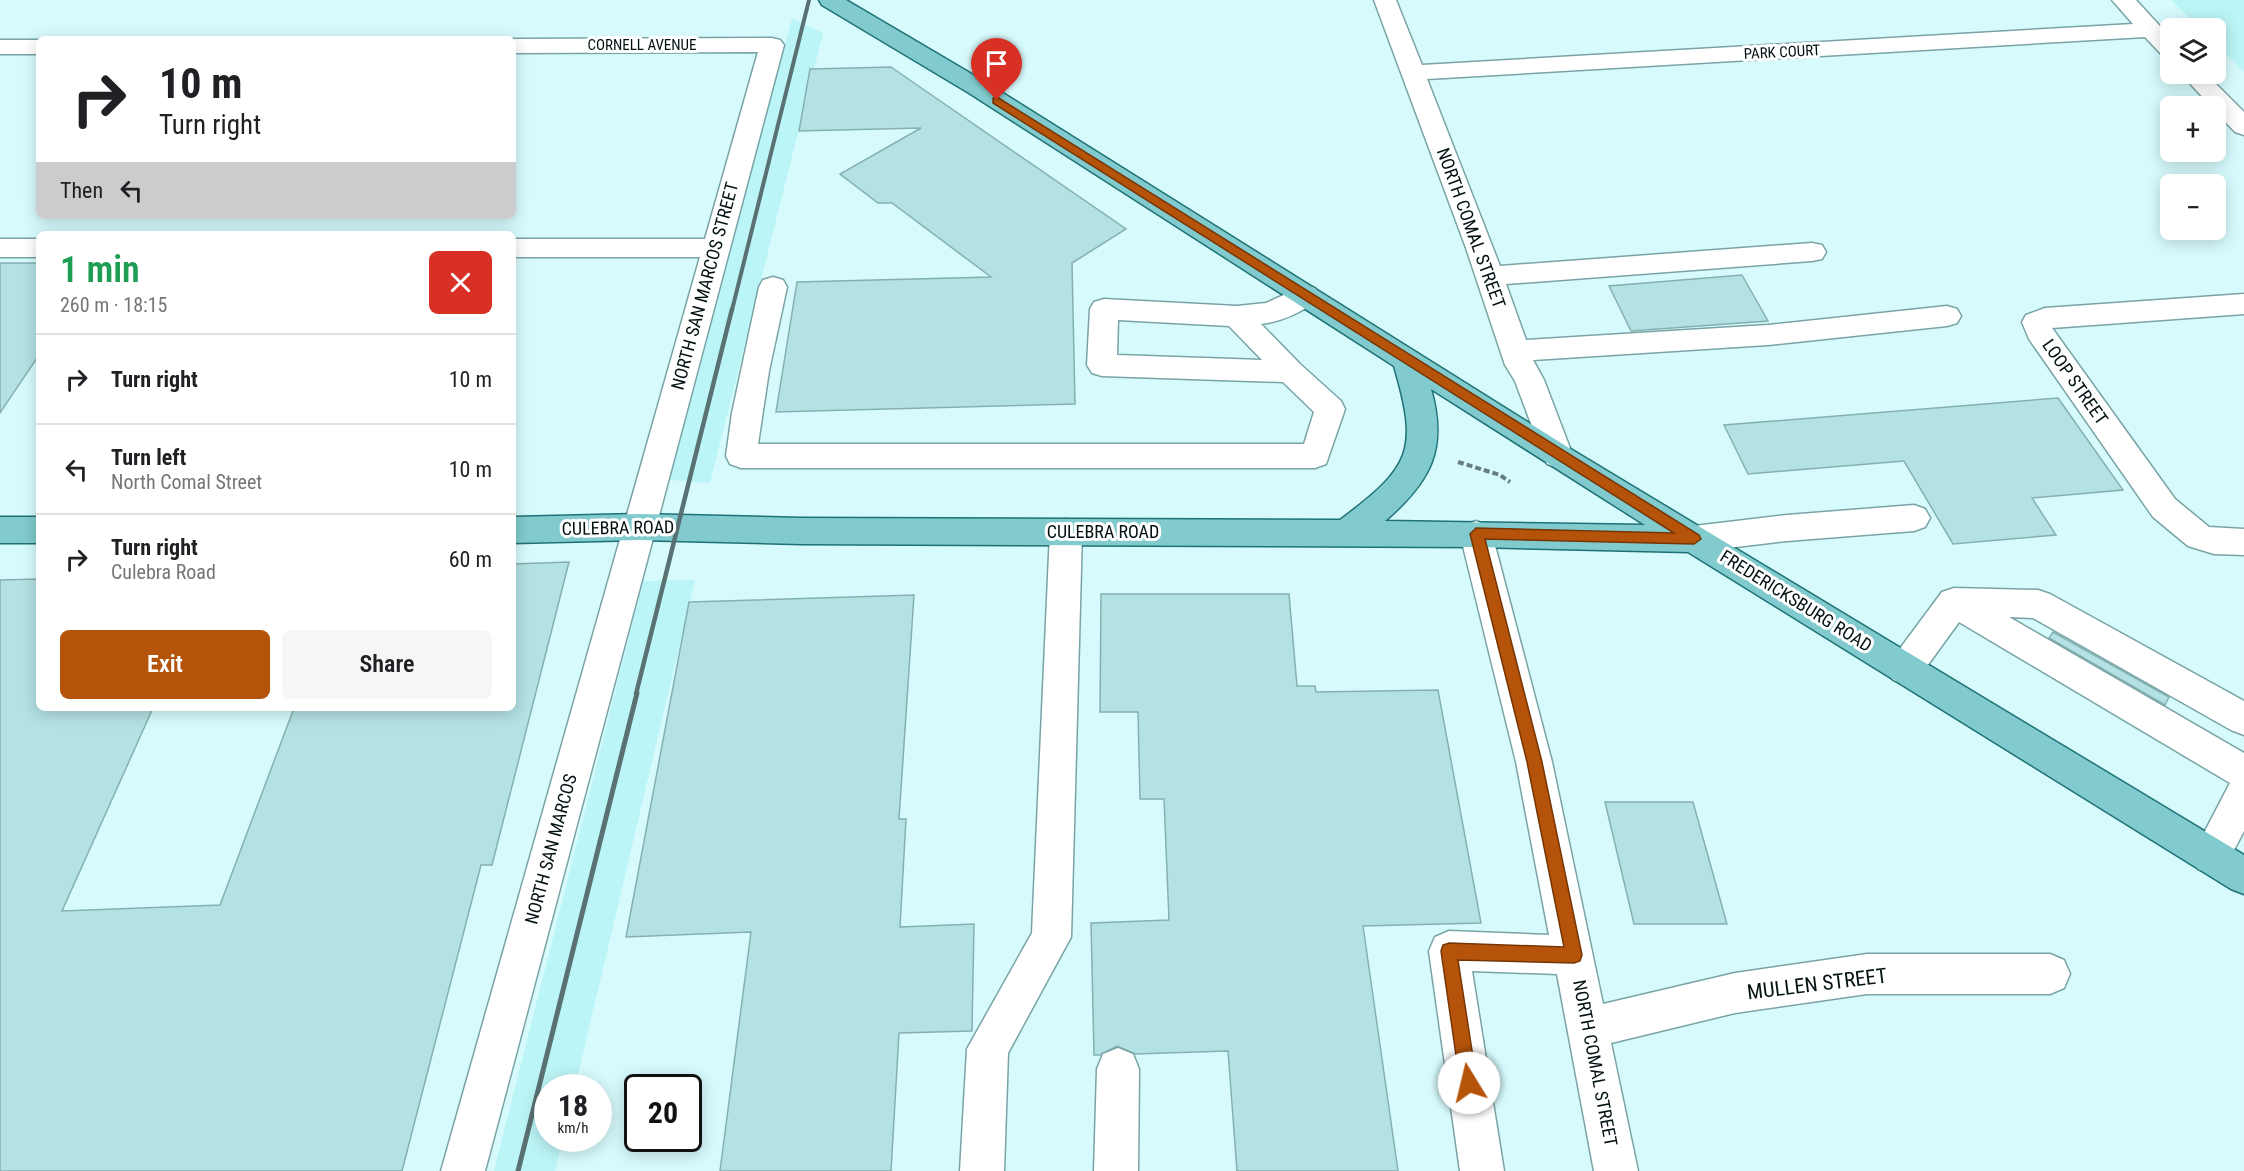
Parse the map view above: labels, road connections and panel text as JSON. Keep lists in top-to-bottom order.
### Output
{
  "streets": {
    "main road": ["CULEBRA ROAD", "FREDERICKSBURG ROAD"],
    "street": [
      "CORNELL AVENUE",
      "PARK COURT",
      "NORTH COMAL STREET",
      "NORTH SAN MARCOS STREET",
      "LOOP STREET",
      "NORTH SAN MARCOS",
      "MULLEN STREET"
    ]
  },
  "crossings": [
    ["CORNELL AVENUE", "NORTH SAN MARCOS STREET"],
    ["PARK COURT", "NORTH COMAL STREET"],
    ["NORTH COMAL STREET", "CULEBRA ROAD"],
    ["NORTH COMAL STREET", "FREDERICKSBURG ROAD"],
    ["NORTH COMAL STREET", "MULLEN STREET"],
    ["NORTH SAN MARCOS STREET", "CULEBRA ROAD"],
    ["NORTH SAN MARCOS STREET", "NORTH SAN MARCOS"],
    ["CULEBRA ROAD", "FREDERICKSBURG ROAD"],
    ["CULEBRA ROAD", "NORTH SAN MARCOS"]
  ],
  "page": {
    "map_buttons": ["+", "−"],
    "turn": ["10 m", "Turn right"],
    "then": "Then",
    "heading": ["1 min", "260 m · 18:15"],
    "list": [
      {
        "name": "Turn right",
        "value": "10 m"
      },
      {
        "name": "Turn left",
        "note": "North Comal Street",
        "value": "10 m"
      },
      {
        "name": "Turn right",
        "note": "Culebra Road",
        "value": "60 m"
      }
    ],
    "buttons": ["Exit", "Share"],
    "speed": "18 km/h",
    "limit": "20"
  }
}
